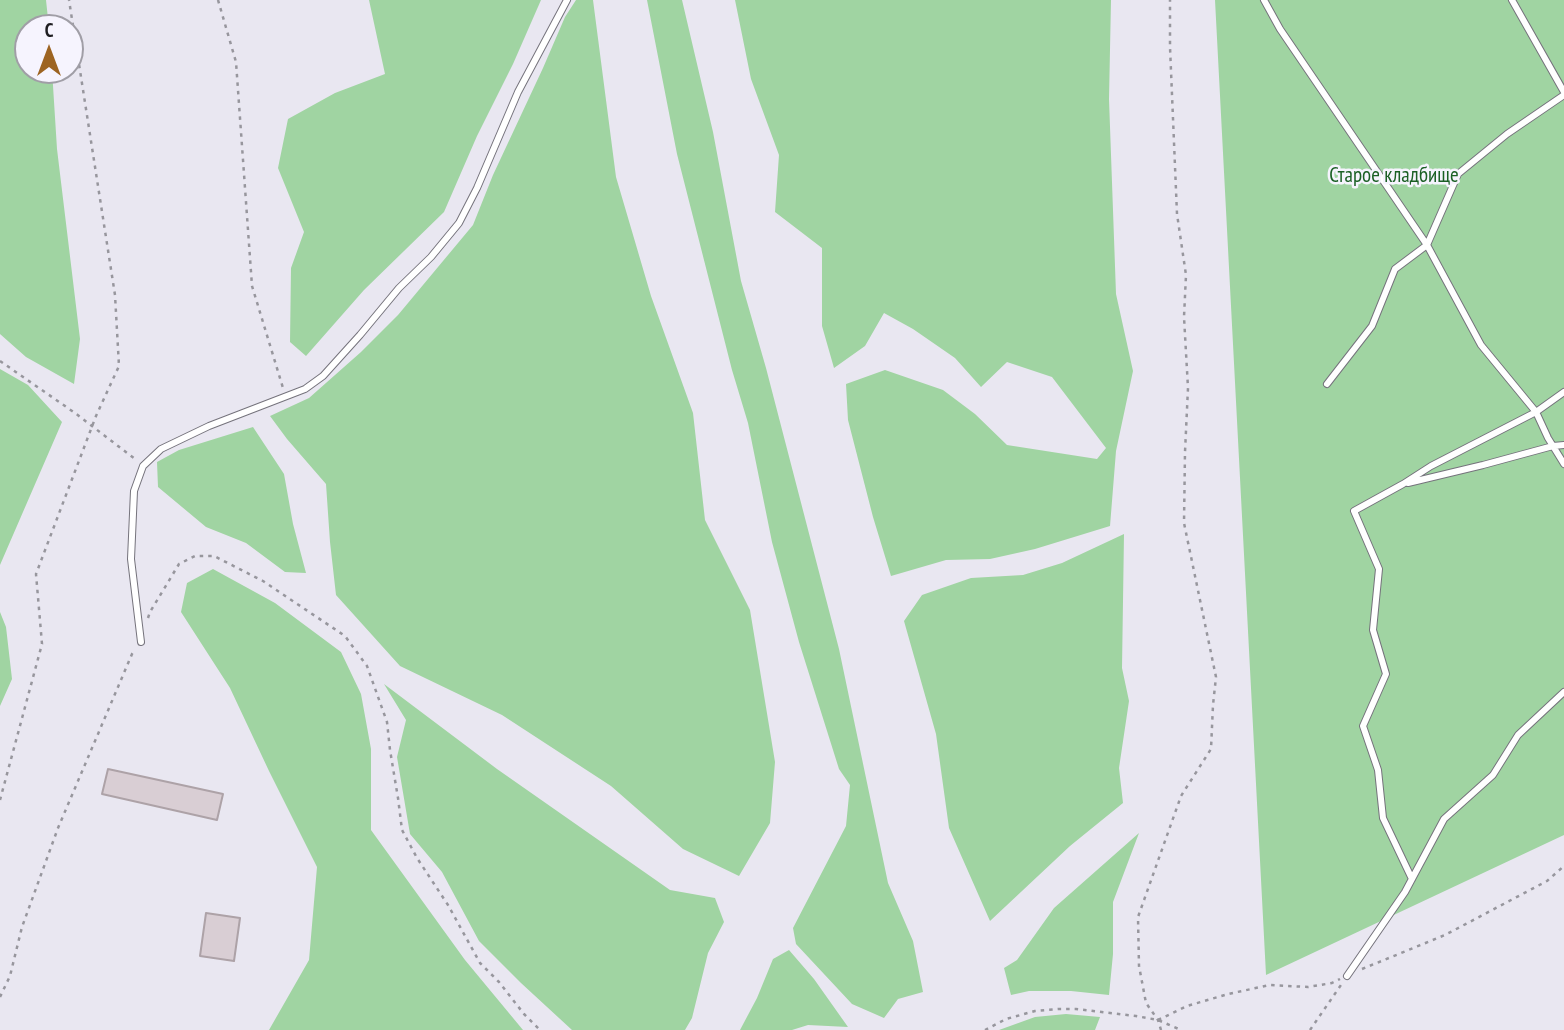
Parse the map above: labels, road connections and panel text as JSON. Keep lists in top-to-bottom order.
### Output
{
  "parks": ["Старое кладбище"],
  "north": "top"
}
